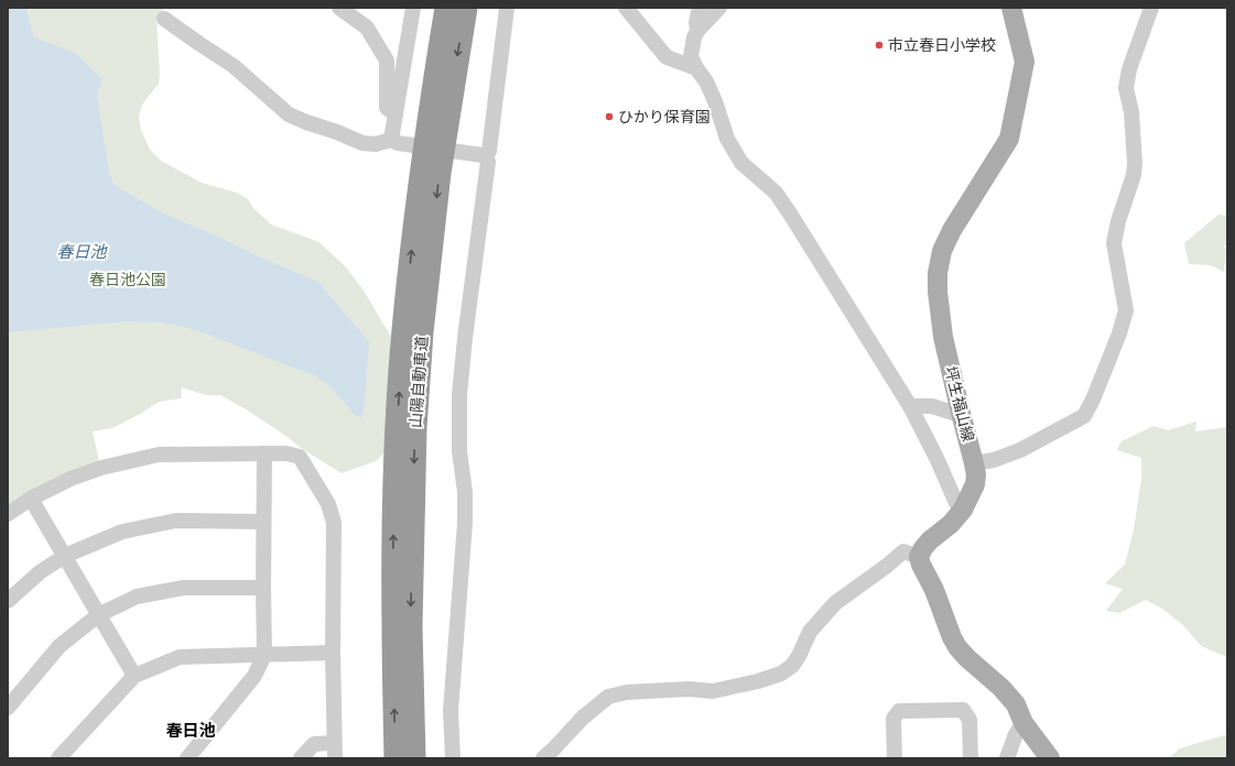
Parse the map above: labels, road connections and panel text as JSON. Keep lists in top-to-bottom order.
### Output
{
  "streets": {
    "highway": ["山陽自動車道"],
    "main road": ["坪生福山線"]
  },
  "districts": ["春日池"],
  "water": ["春日池"],
  "parks": ["春日池公園"],
  "places": ["市立春日小学校", "ひかり保育園"]
}
